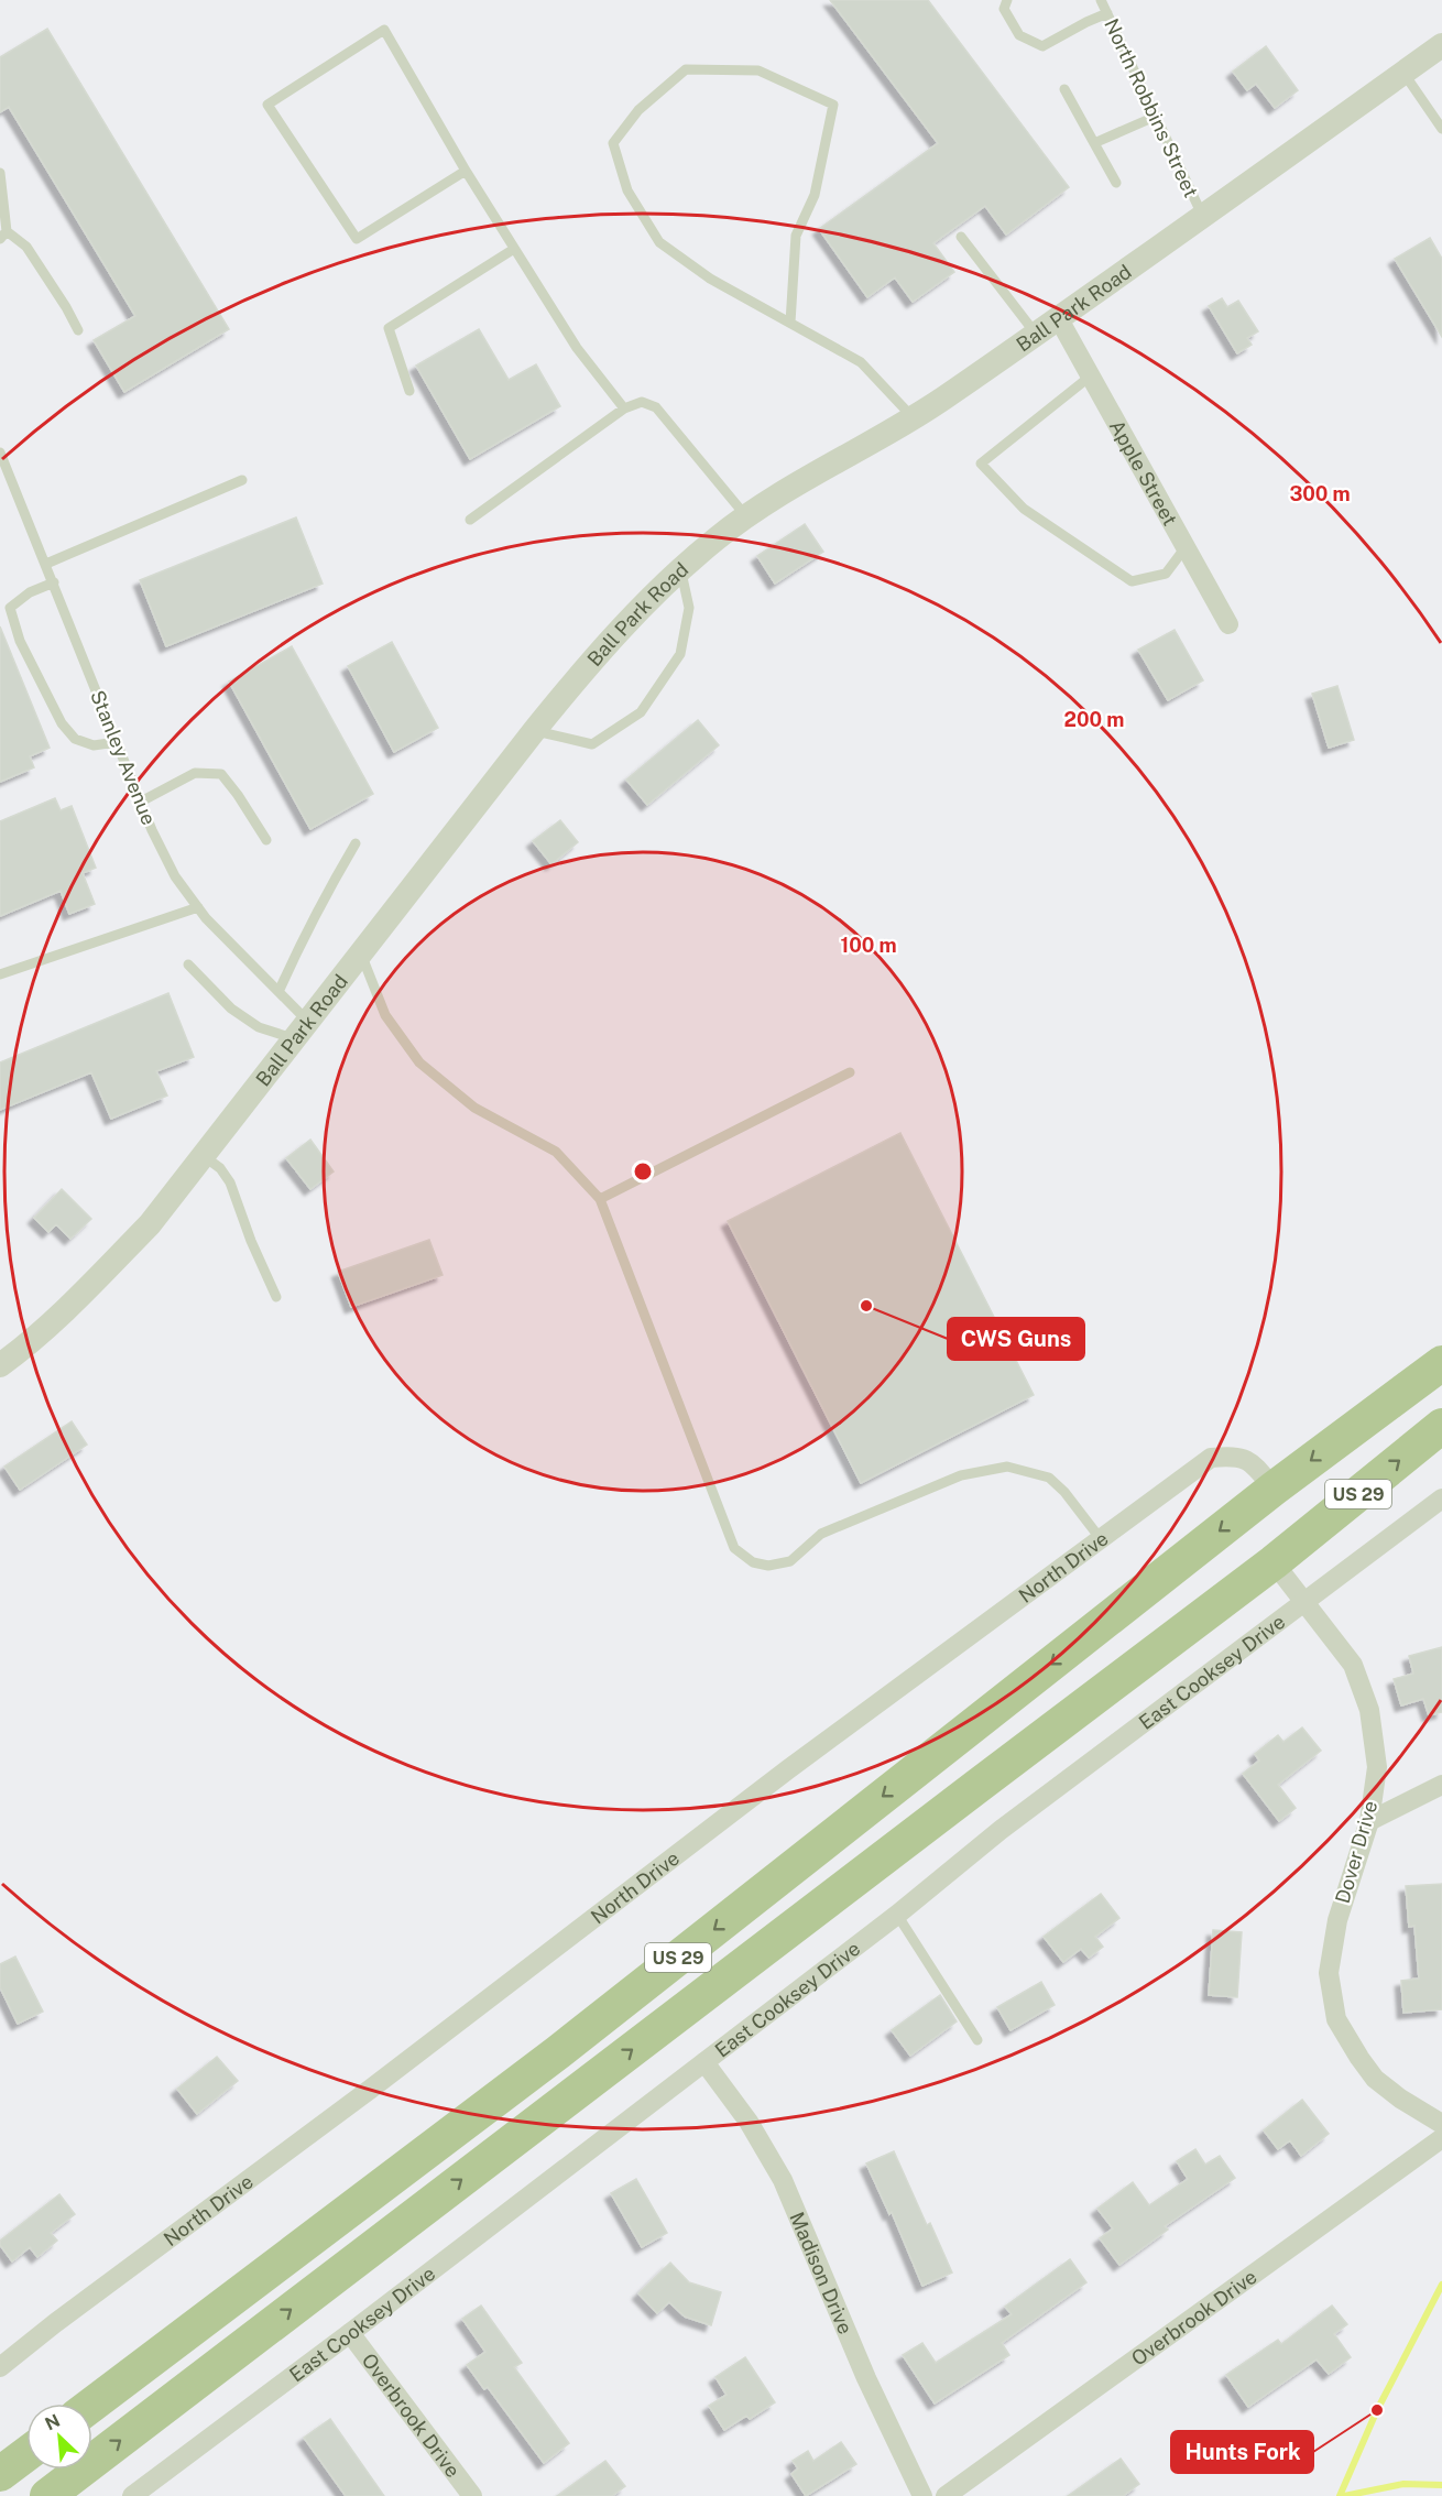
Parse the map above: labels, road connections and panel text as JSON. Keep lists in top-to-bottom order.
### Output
{
  "streets": {
    "highway": ["US 29"],
    "street": [
      "Ball Park Road",
      "Apple Street",
      "North Drive",
      "East Cooksey Drive",
      "Dover Drive",
      "Madison Drive",
      "Overbrook Drive"
    ],
    "lane": ["North Robbins Street", "Stanley Avenue"]
  },
  "crossings": [
    ["North Robbins Street", "Ball Park Road"],
    ["Ball Park Road", "Apple Street"],
    ["Ball Park Road", "Stanley Avenue"],
    ["US 29", "North Drive"],
    ["US 29", "Dover Drive"],
    ["East Cooksey Drive", "Dover Drive"],
    ["East Cooksey Drive", "Madison Drive"],
    ["East Cooksey Drive", "Overbrook Drive"]
  ],
  "places": ["CWS Guns", "Hunts Fork"],
  "north": "top left",
  "rings": ["300 m", "200 m", "100 m"]
}
